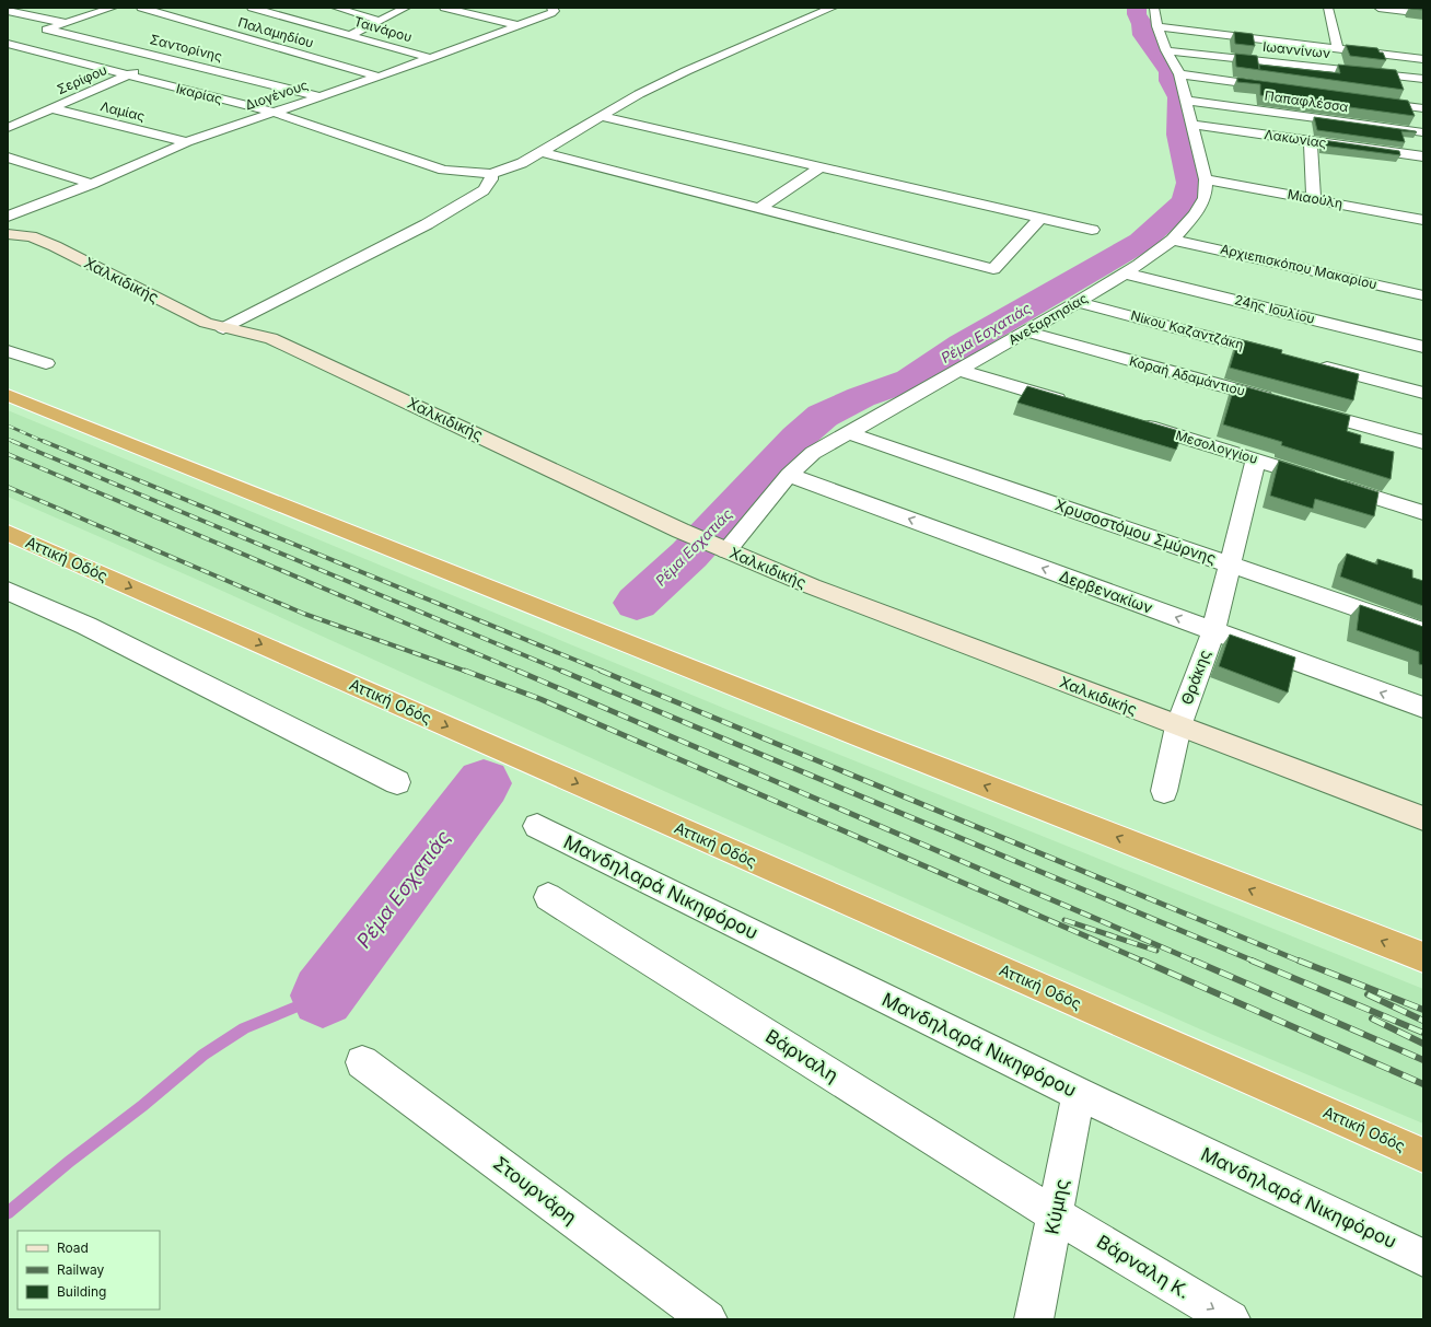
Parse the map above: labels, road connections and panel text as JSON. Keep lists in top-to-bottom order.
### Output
{
  "streets": {
    "highway": ["Αττική Οδός"],
    "street": [
      "Ταινάρου",
      "Παλαμηδίου",
      "Σαντορίνης",
      "Ιωαννίνων",
      "Σερίφου",
      "Ικαρίας",
      "Διογένους",
      "Παπαφλέσσα",
      "Λαμίας",
      "Λακωνίας",
      "Μιαούλη",
      "Αρχιεπισκόπου Μακαρίου",
      "Χαλκιδικής",
      "24ης Ιουλίου",
      "Ανεξαρτησίας",
      "Νίκου Καζαντζάκη",
      "Κοραή Αδαμάντιου",
      "Μεσολογγίου",
      "Χρυσοστόμου Σμύρνης",
      "Δερβενακίων",
      "Θράκης",
      "Μανδηλαρά Νικηφόρου",
      "Βάρναλη",
      "Στουρνάρη",
      "Κύμης",
      "Βάρναλη Κ."
    ]
  },
  "crossings": [
    ["Ταινάρου", "Διογένους"],
    ["Παλαμηδίου", "Διογένους"],
    ["Σαντορίνης", "Σερίφου"],
    ["Σαντορίνης", "Διογένους"],
    ["Ιωαννίνων", "Ανεξαρτησίας"],
    ["Σερίφου", "Ικαρίας"],
    ["Σερίφου", "Λαμίας"],
    ["Ικαρίας", "Διογένους"],
    ["Διογένους", "Λαμίας"],
    ["Παπαφλέσσα", "Ανεξαρτησίας"],
    ["Λακωνίας", "Ανεξαρτησίας"],
    ["Μιαούλη", "Ανεξαρτησίας"],
    ["Αρχιεπισκόπου Μακαρίου", "Ανεξαρτησίας"],
    ["Χαλκιδικής", "Ανεξαρτησίας"],
    ["Χαλκιδικής", "Θράκης"],
    ["24ης Ιουλίου", "Ανεξαρτησίας"],
    ["Ανεξαρτησίας", "Νίκου Καζαντζάκη"],
    ["Ανεξαρτησίας", "Κοραή Αδαμάντιου"],
    ["Ανεξαρτησίας", "Χρυσοστόμου Σμύρνης"],
    ["Ανεξαρτησίας", "Δερβενακίων"],
    ["Μεσολογγίου", "Θράκης"],
    ["Χρυσοστόμου Σμύρνης", "Θράκης"],
    ["Δερβενακίων", "Θράκης"],
    ["Μανδηλαρά Νικηφόρου", "Κύμης"],
    ["Βάρναλη", "Κύμης"],
    ["Βάρναλη", "Βάρναλη Κ."],
    ["Κύμης", "Βάρναλη Κ."]
  ],
  "one_way": ["Δερβενακίων", "Βάρναλη Κ."],
  "water": ["Ρέμα Εσχατιάς"],
  "legend": ["Road", "Railway", "Building"]
}
